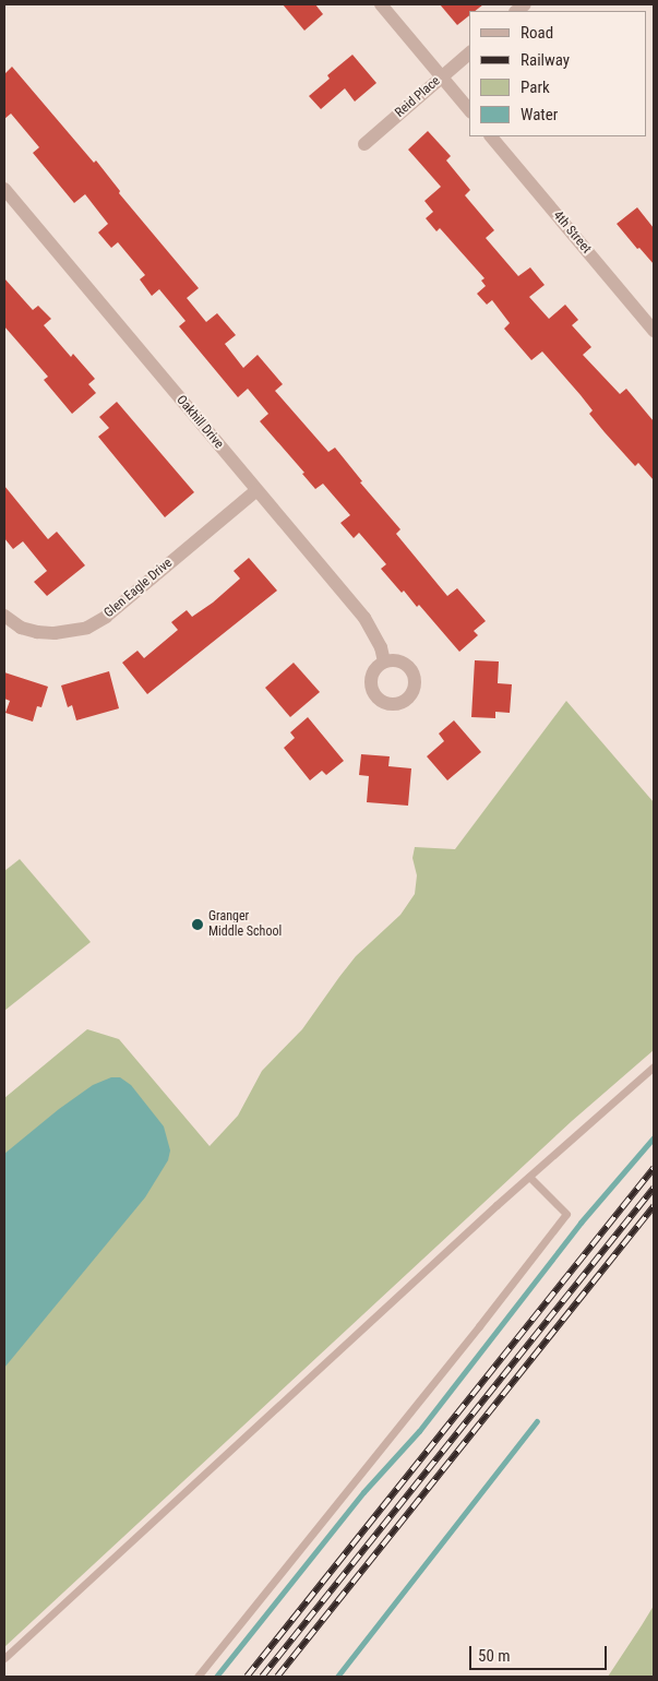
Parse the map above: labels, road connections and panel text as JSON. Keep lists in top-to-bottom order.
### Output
{
  "streets": {
    "street": [
      "Reid Place",
      "4th Street",
      "Oakhill Drive",
      "Glen Eagle Drive"
    ]
  },
  "crossings": [
    ["Oakhill Drive", "Glen Eagle Drive"]
  ],
  "places": ["Granger Middle School"],
  "legend": [
    "Road",
    "Railway",
    "Park",
    "Water"
  ],
  "scale_bar": "50 m"
}
